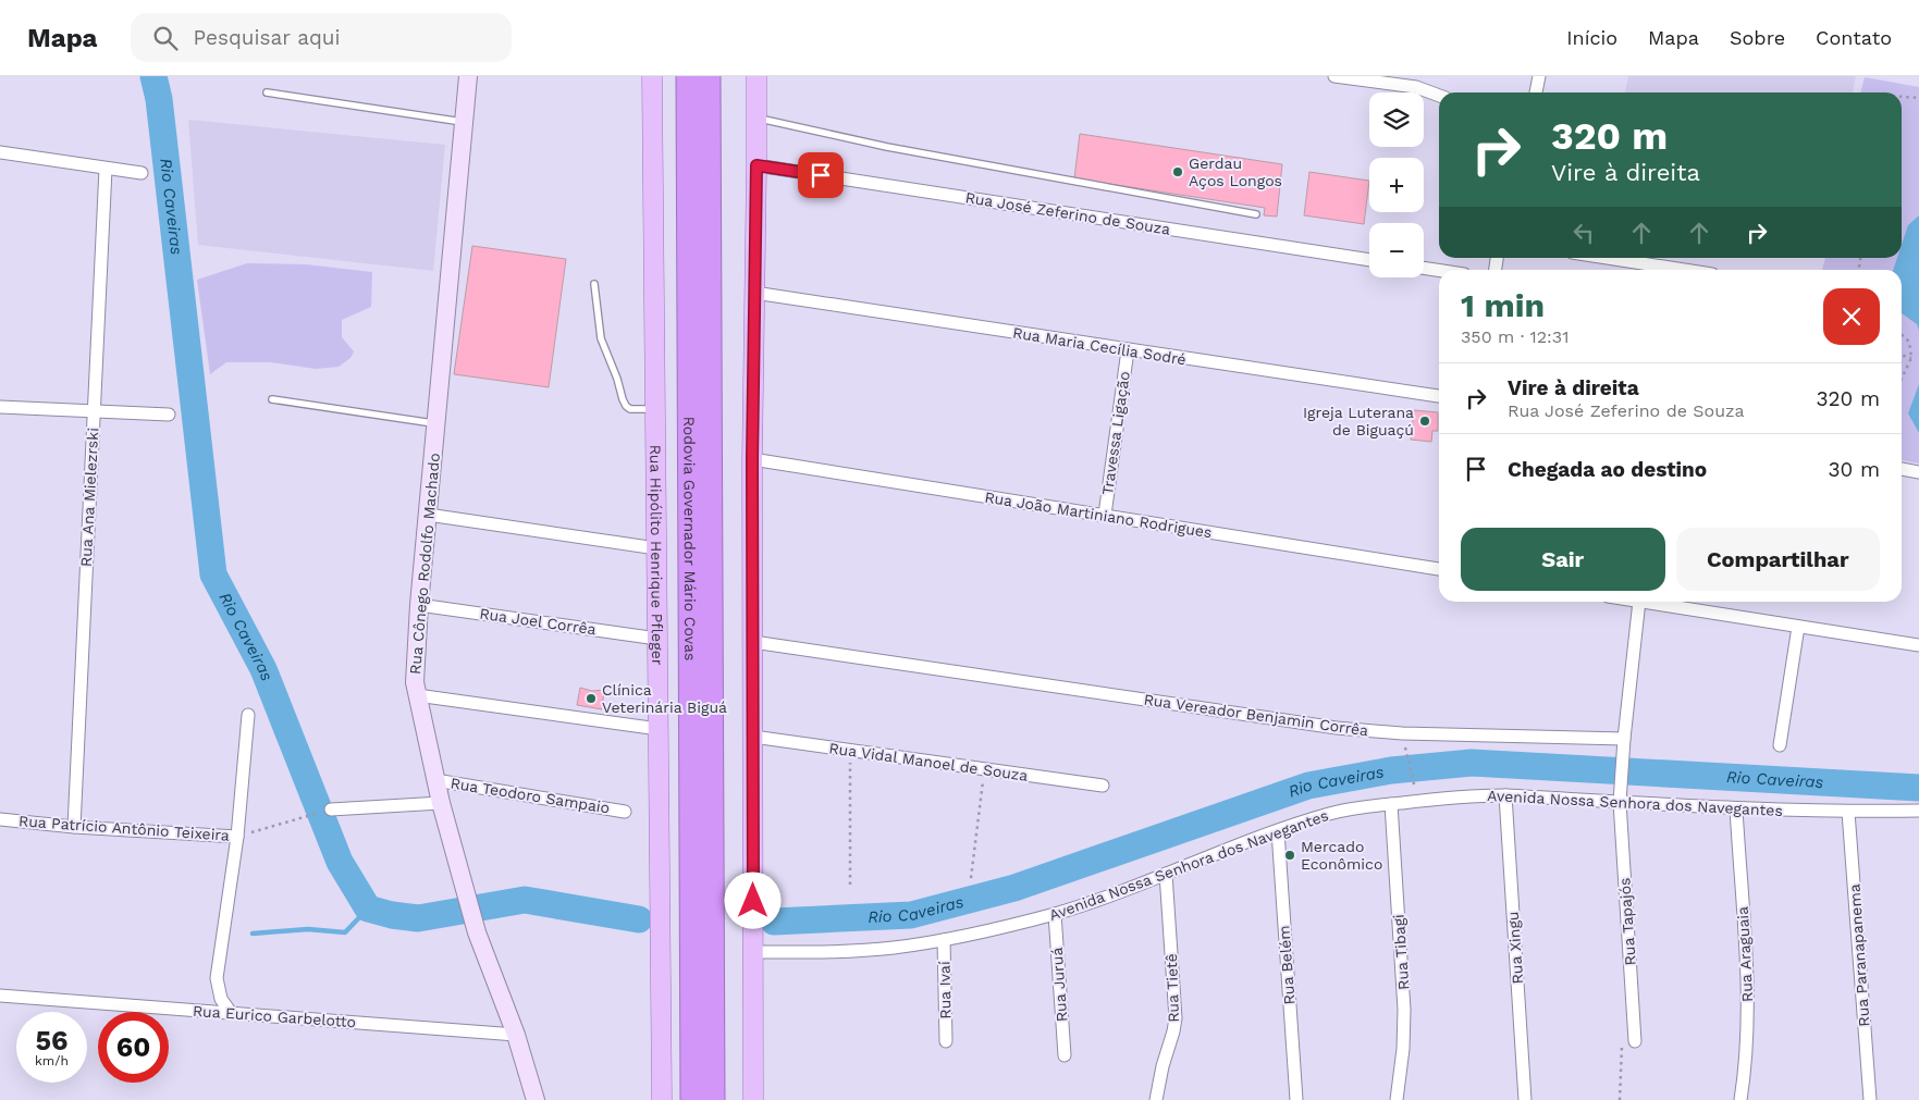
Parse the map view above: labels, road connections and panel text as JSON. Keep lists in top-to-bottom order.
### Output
{
  "streets": {
    "highway": ["Rodovia Governador Mário Covas"],
    "main road": ["Rua Hipólito Henrique Pfleger", "Rua Cônego Rodolfo Machado"],
    "street": [
      "Rua José Zeferino de Souza",
      "Rua Maria Cecília Sodré",
      "Travessa Ligação",
      "Rua Ana Mielezrski",
      "Rua João Martiniano Rodrigues",
      "Rua Joel Corrêa",
      "Rua Vereador Benjamin Corrêa",
      "Rua Vidal Manoel de Souza",
      "Rua Teodoro Sampaio",
      "Avenida Nossa Senhora dos Navegantes",
      "Rua Patrício Antônio Teixeira",
      "Rua Tapajós",
      "Rua Xingu",
      "Rua Tibagi",
      "Rua Araguaia",
      "Rua Paranapanema",
      "Rua Belém",
      "Rua Juruá",
      "Rua Tietê",
      "Rua Ivaí",
      "Rua Eurico Garbelotto"
    ]
  },
  "crossings": [
    ["Rua Maria Cecília Sodré", "Travessa Ligação"],
    ["Travessa Ligação", "Rua João Martiniano Rodrigues"],
    ["Rua Ana Mielezrski", "Rua Patrício Antônio Teixeira"],
    ["Rua Hipólito Henrique Pfleger", "Rua Joel Corrêa"],
    ["Rua Cônego Rodolfo Machado", "Rua Joel Corrêa"],
    ["Rua Cônego Rodolfo Machado", "Rua Teodoro Sampaio"],
    ["Rua Cônego Rodolfo Machado", "Rua Eurico Garbelotto"],
    ["Rua Vereador Benjamin Corrêa", "Rua Tapajós"],
    ["Avenida Nossa Senhora dos Navegantes", "Rua Tapajós"],
    ["Avenida Nossa Senhora dos Navegantes", "Rua Xingu"],
    ["Avenida Nossa Senhora dos Navegantes", "Rua Tibagi"],
    ["Avenida Nossa Senhora dos Navegantes", "Rua Araguaia"],
    ["Avenida Nossa Senhora dos Navegantes", "Rua Paranapanema"],
    ["Avenida Nossa Senhora dos Navegantes", "Rua Belém"],
    ["Avenida Nossa Senhora dos Navegantes", "Rua Juruá"],
    ["Avenida Nossa Senhora dos Navegantes", "Rua Tietê"],
    ["Avenida Nossa Senhora dos Navegantes", "Rua Ivaí"]
  ],
  "water": ["Rio Caveiras"],
  "places": [
    "Gerdau Aços Longos",
    "Igreja Luterana de Biguaçú",
    "Clínica Veterinária Biguá",
    "Mercado Econômico"
  ],
  "page": {
    "header": "Mapa",
    "search": "Pesquisar aqui",
    "nav": [
      "Início",
      "Mapa",
      "Sobre",
      "Contato"
    ],
    "map_buttons": ["+", "−"],
    "turn": ["320 m", "Vire à direita"],
    "heading": ["1 min", "350 m · 12:31"],
    "list": [
      {
        "name": "Vire à direita",
        "note": "Rua José Zeferino de Souza",
        "value": "320 m"
      },
      {
        "name": "Chegada ao destino",
        "value": "30 m"
      }
    ],
    "buttons": ["Sair", "Compartilhar"],
    "speed": "56 km/h",
    "limit": "60"
  }
}
